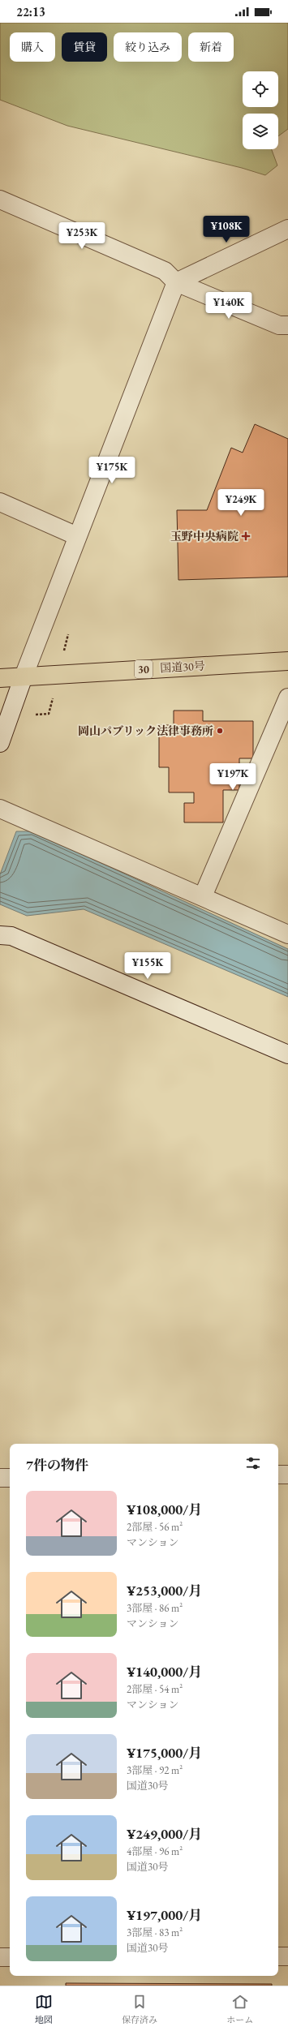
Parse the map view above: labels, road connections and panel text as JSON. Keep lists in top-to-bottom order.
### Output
{
  "streets": {
    "highway": ["国道30号", "30"]
  },
  "places": {
    "health": ["玉野中央病院"],
    "other": ["岡山パブリック法律事務所"]
  },
  "page": {
    "status": "22:13",
    "chip": [
      "購入",
      "賃貸",
      "絞り込み",
      "新着"
    ],
    "price": [
      "¥108K",
      "¥253K",
      "¥140K",
      "¥175K",
      "¥249K",
      "¥197K",
      "¥155K"
    ],
    "heading": "7件の物件",
    "list": [
      {
        "name": "¥108,000/月",
        "note": "2部屋 · 56 m² · マンション"
      },
      {
        "name": "¥253,000/月",
        "note": "3部屋 · 86 m² · マンション"
      },
      {
        "name": "¥140,000/月",
        "note": "2部屋 · 54 m² · マンション"
      },
      {
        "name": "¥175,000/月",
        "note": "3部屋 · 92 m² · 国道30号"
      },
      {
        "name": "¥249,000/月",
        "note": "4部屋 · 96 m² · 国道30号"
      },
      {
        "name": "¥197,000/月",
        "note": "3部屋 · 83 m² · 国道30号"
      }
    ],
    "tabs": ["地図", "保存済み", "ホーム"]
  }
}
